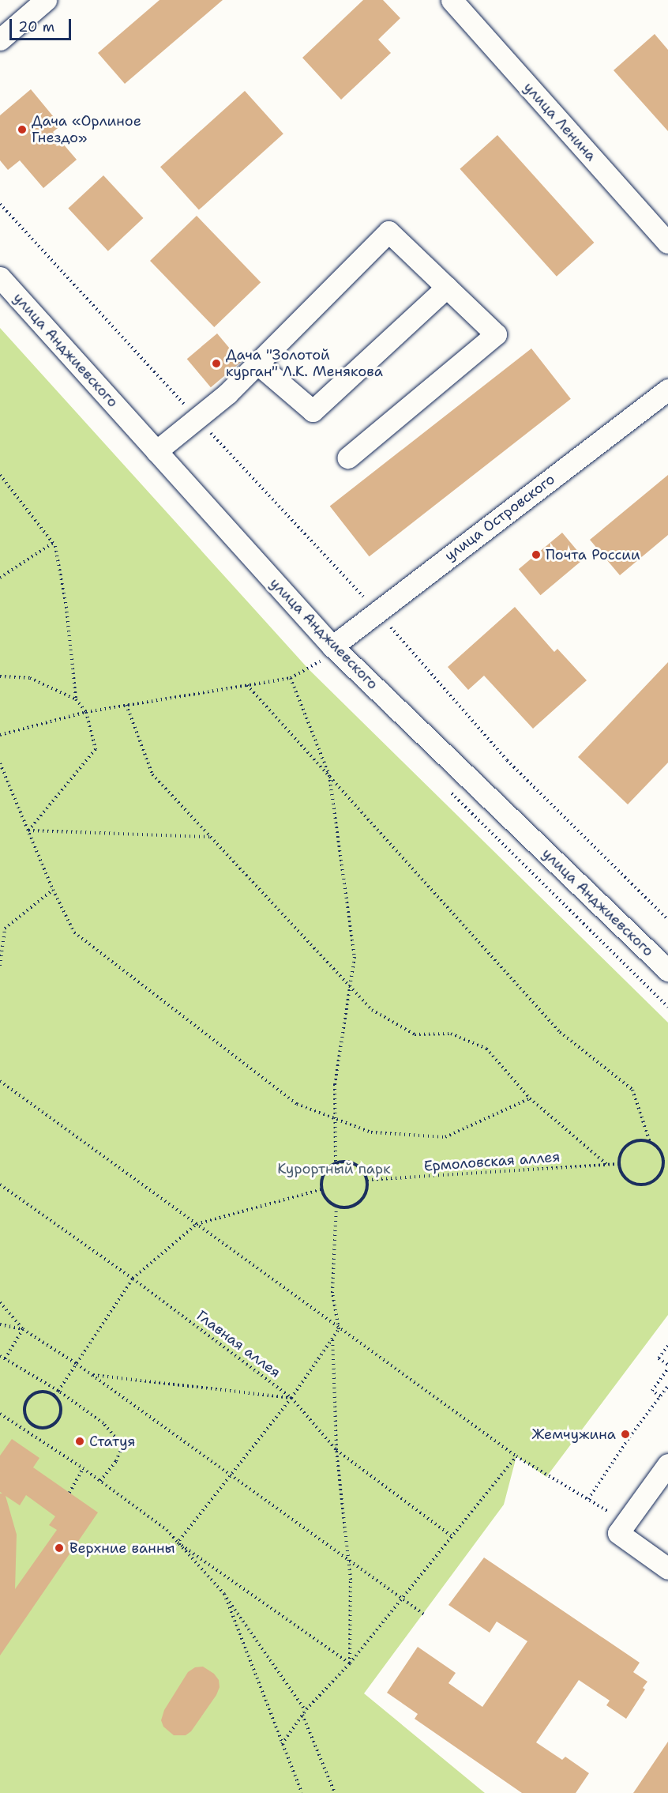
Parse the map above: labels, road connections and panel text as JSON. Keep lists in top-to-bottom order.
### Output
{
  "streets": {
    "street": ["улица Ленина", "улица Анджиевского", "улица Островского"],
    "path": ["Ермоловская аллея", "Главная аллея"]
  },
  "crossings": [
    ["улица Анджиевского", "улица Островского"]
  ],
  "parks": ["Курортный парк"],
  "places": [
    "Дача «Орлиное Гнездо»",
    "Дача \"Золотой курган\" Л.К. Менякова",
    "Почта России",
    "Жемчужина",
    "Статуя",
    "Верхние ванны"
  ],
  "scale_bar": "20 m"
}
